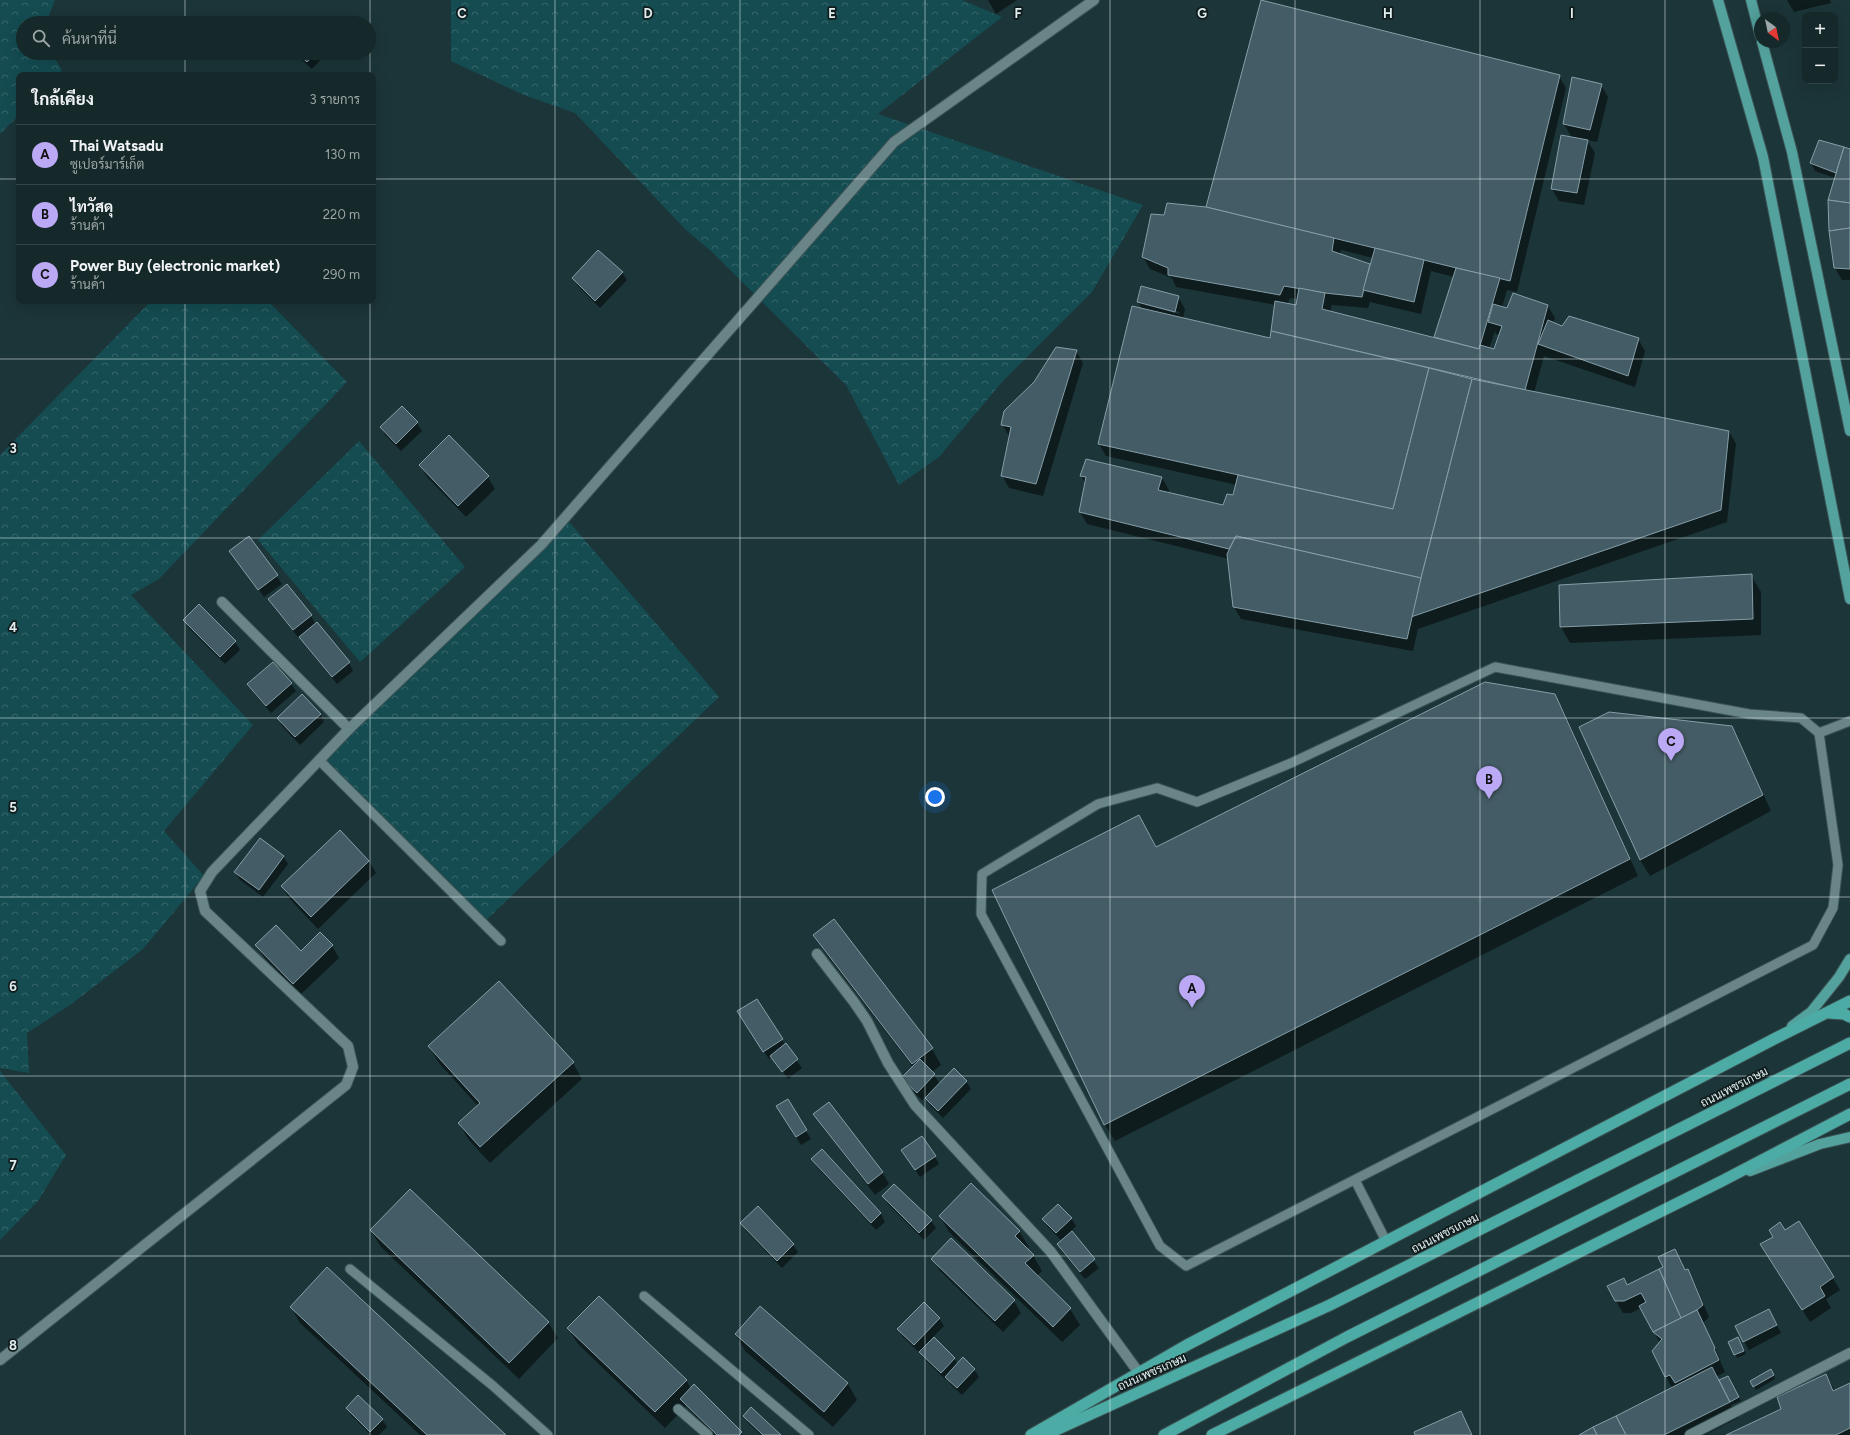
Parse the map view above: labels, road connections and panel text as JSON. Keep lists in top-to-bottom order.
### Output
{
  "streets": {
    "highway": ["ถนนเพชรเกษม"]
  },
  "north": "bottom right",
  "page": {
    "map_buttons": ["+", "−"],
    "search": "ค้นหาที่นี่",
    "heading": ["ใกล้เคียง", "3 รายการ"],
    "list": [
      {
        "mark": "A",
        "name": "Thai Watsadu",
        "note": "ซูเปอร์มาร์เก็ต",
        "value": "130 m"
      },
      {
        "mark": "B",
        "name": "ไทวัสดุ",
        "note": "ร้านค้า",
        "value": "220 m"
      },
      {
        "mark": "C",
        "name": "Power Buy (electronic market)",
        "note": "ร้านค้า",
        "value": "290 m"
      }
    ],
    "pins": ["C", "B", "A"]
  },
  "grid": {
    "columns": [
      "C",
      "D",
      "E",
      "F",
      "G",
      "H",
      "I"
    ],
    "rows": [
      "3",
      "4",
      "5",
      "6",
      "7",
      "8"
    ]
  }
}
